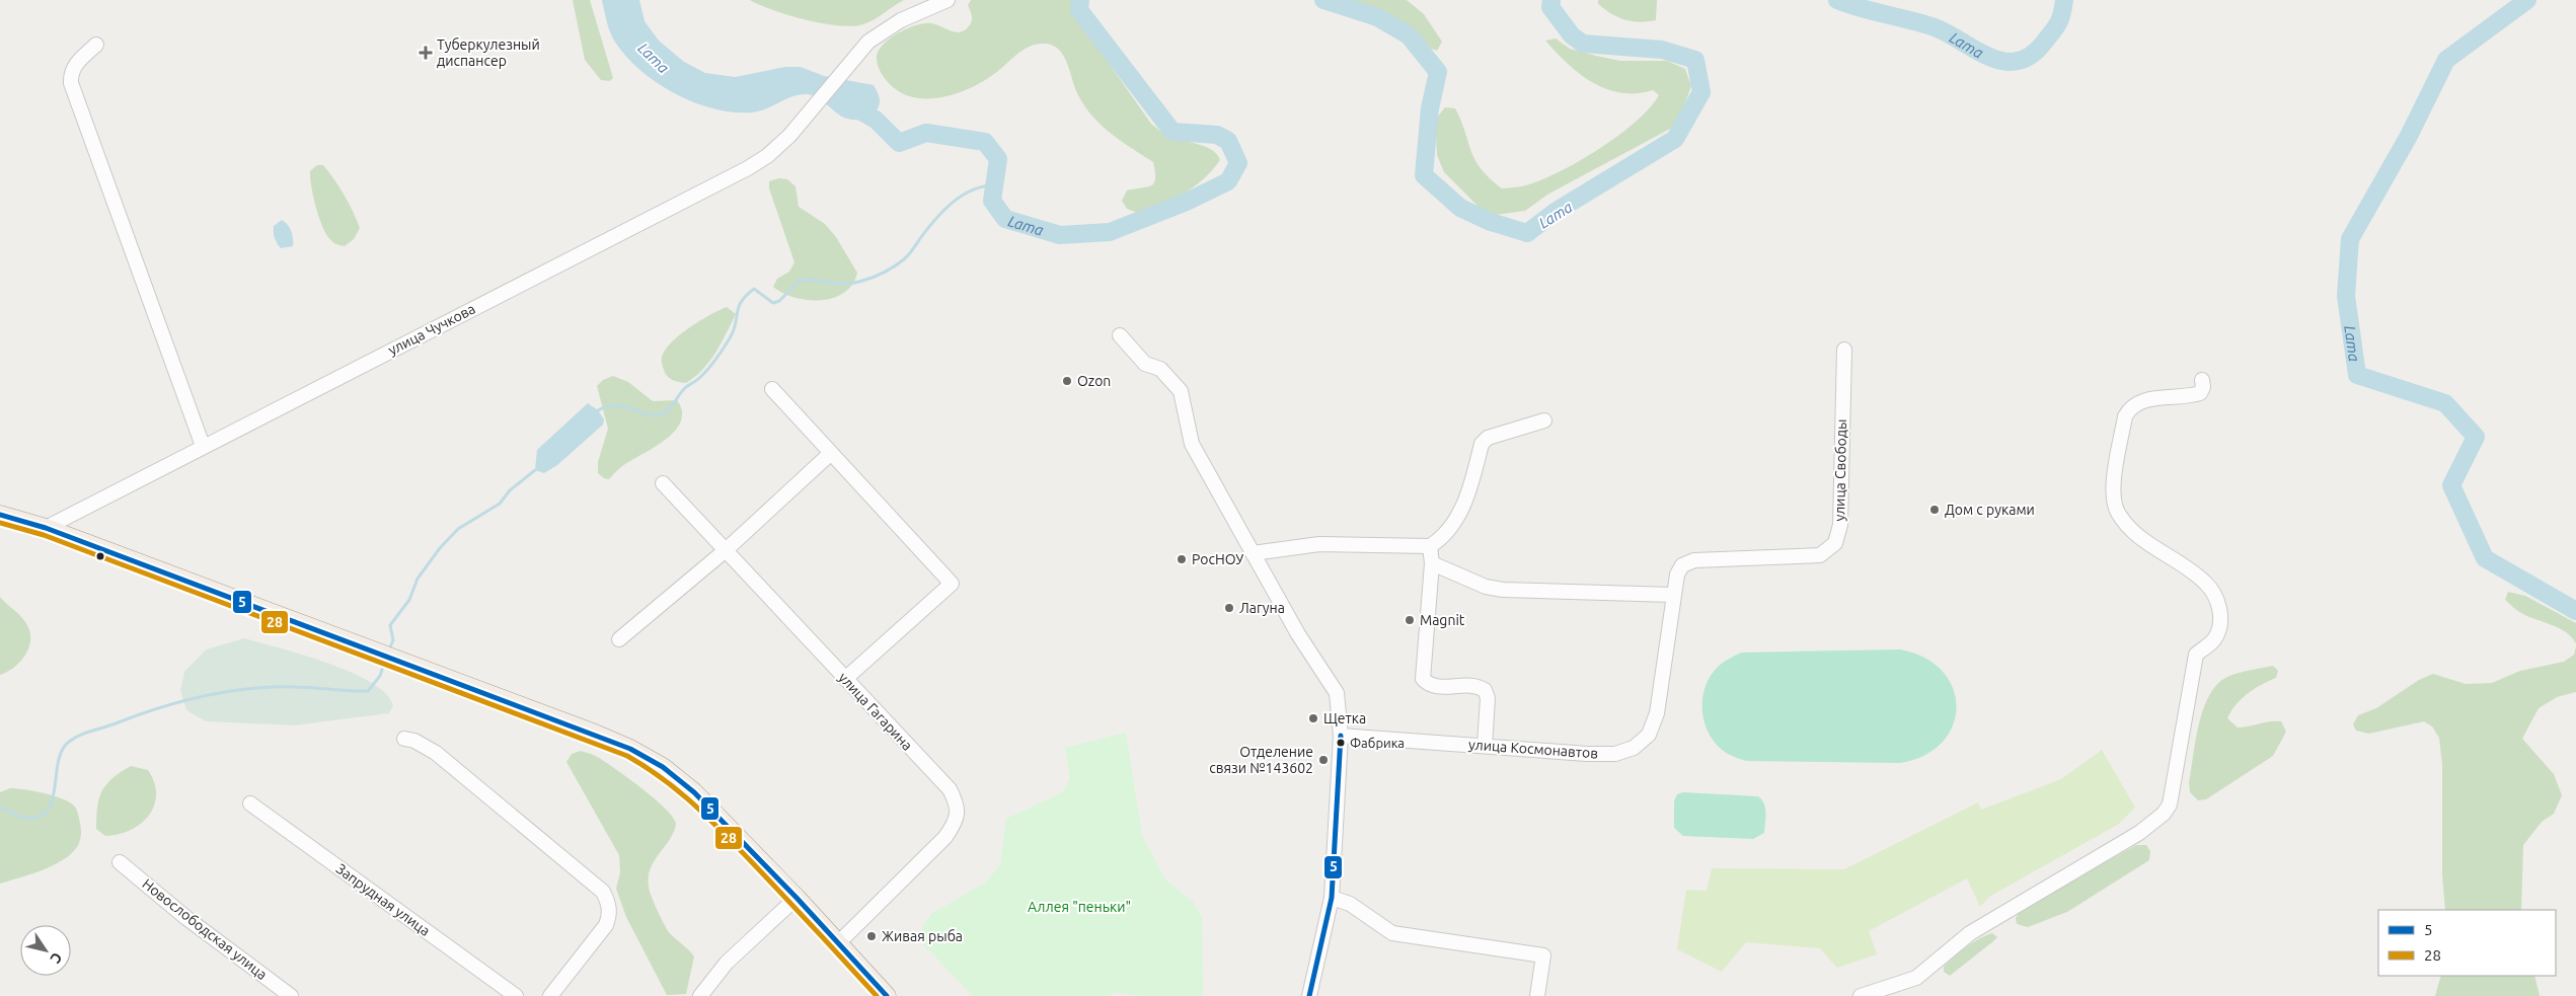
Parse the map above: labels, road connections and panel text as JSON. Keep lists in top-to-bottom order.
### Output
{
  "streets": {
    "street": [
      "улица Чучкова",
      "улица Свободы",
      "улица Гагарина",
      "улица Космонавтов",
      "Запрудная улица",
      "Новослободская улица"
    ]
  },
  "crossings": [
    ["улица Свободы", "улица Космонавтов"]
  ],
  "water": ["Lama"],
  "parks": ["Аллея \"пеньки\""],
  "places": {
    "health": ["Туберкулезный диспансер"],
    "other": [
      "Ozon",
      "Дом с руками",
      "РосНОУ",
      "Лагуна",
      "Magnit",
      "Щетка",
      "Фабрика",
      "Отделение связи №143602",
      "Живая рыба"
    ]
  },
  "lines": ["transit line 5", "transit line 28"],
  "legend": ["5", "28"],
  "north": "bottom right"
}
